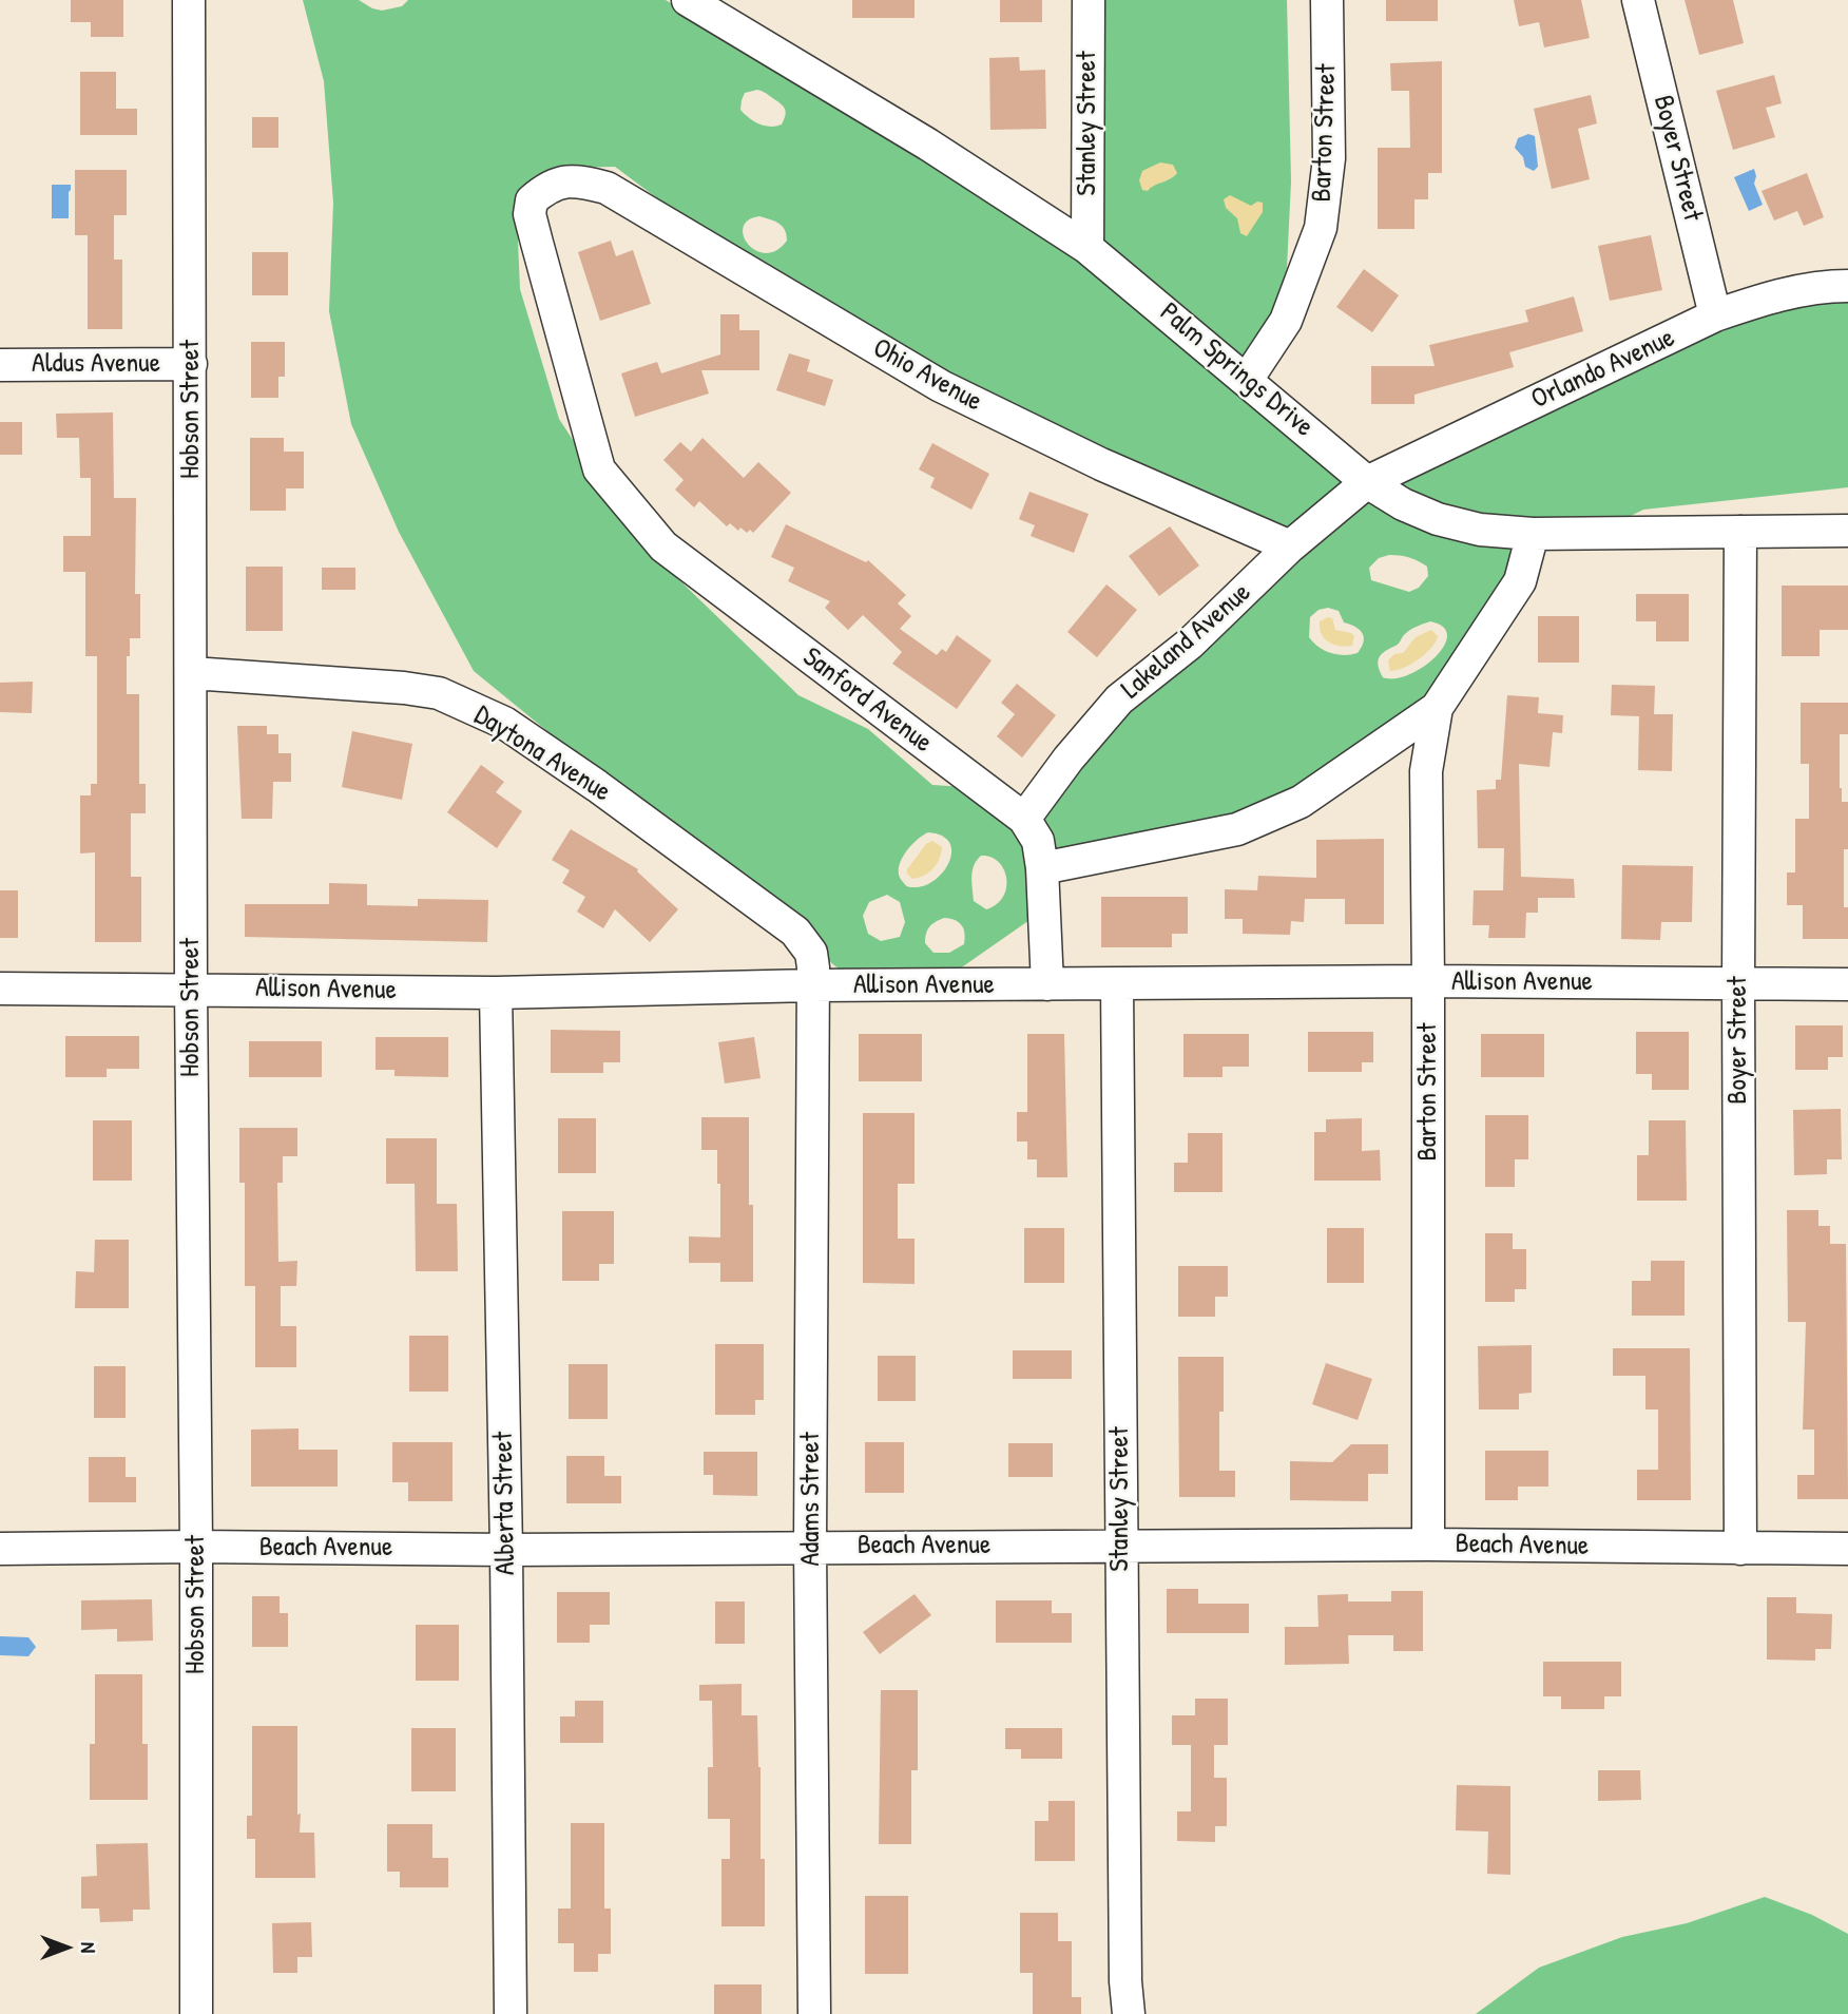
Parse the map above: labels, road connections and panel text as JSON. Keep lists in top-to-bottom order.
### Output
{
  "streets": {
    "street": [
      "Stanley Street",
      "Barton Street",
      "Boyer Street",
      "Aldus Avenue",
      "Orlando Avenue",
      "Palm Springs Drive",
      "Ohio Avenue",
      "Hobson Street",
      "Lakeland Avenue",
      "Sanford Avenue",
      "Daytona Avenue",
      "Allison Avenue",
      "Adams Street",
      "Alberta Street",
      "Beach Avenue"
    ]
  },
  "crossings": [
    ["Stanley Street", "Palm Springs Drive"],
    ["Stanley Street", "Allison Avenue"],
    ["Stanley Street", "Beach Avenue"],
    ["Barton Street", "Palm Springs Drive"],
    ["Barton Street", "Allison Avenue"],
    ["Barton Street", "Beach Avenue"],
    ["Boyer Street", "Orlando Avenue"],
    ["Boyer Street", "Palm Springs Drive"],
    ["Boyer Street", "Allison Avenue"],
    ["Boyer Street", "Beach Avenue"],
    ["Aldus Avenue", "Hobson Street"],
    ["Orlando Avenue", "Palm Springs Drive"],
    ["Orlando Avenue", "Lakeland Avenue"],
    ["Palm Springs Drive", "Lakeland Avenue"],
    ["Ohio Avenue", "Lakeland Avenue"],
    ["Ohio Avenue", "Sanford Avenue"],
    ["Hobson Street", "Daytona Avenue"],
    ["Hobson Street", "Allison Avenue"],
    ["Hobson Street", "Beach Avenue"],
    ["Lakeland Avenue", "Sanford Avenue"],
    ["Daytona Avenue", "Allison Avenue"],
    ["Daytona Avenue", "Adams Street"],
    ["Allison Avenue", "Adams Street"],
    ["Allison Avenue", "Alberta Street"],
    ["Adams Street", "Beach Avenue"],
    ["Alberta Street", "Beach Avenue"]
  ],
  "north": "right"
}
